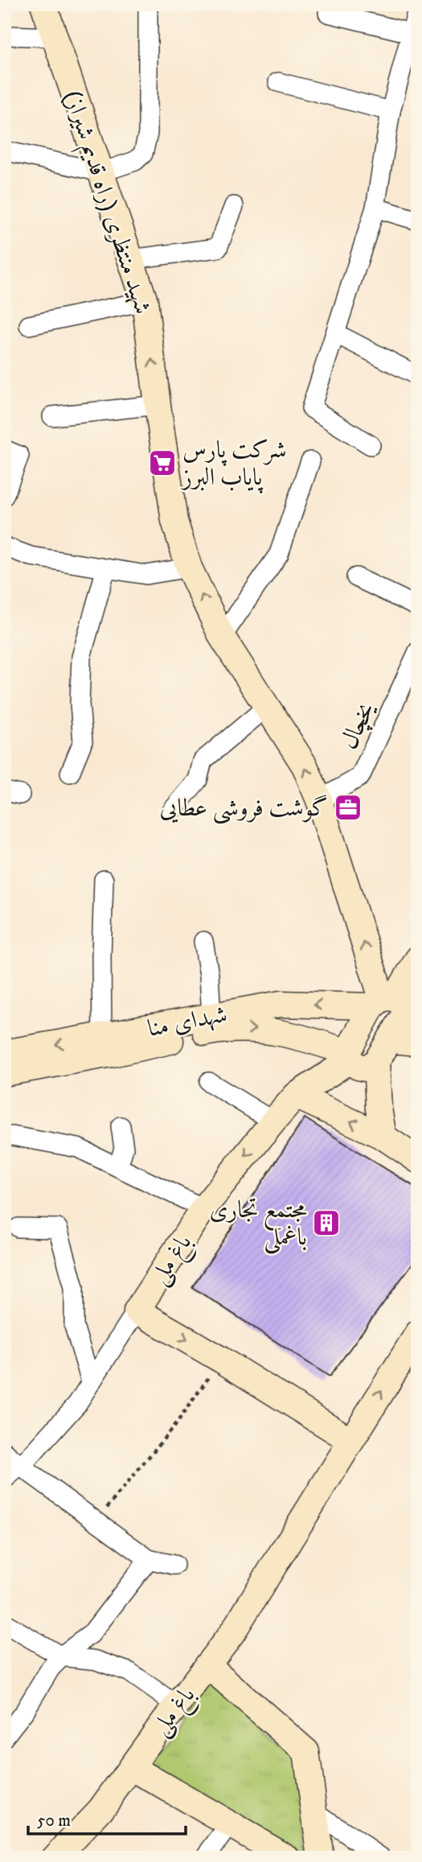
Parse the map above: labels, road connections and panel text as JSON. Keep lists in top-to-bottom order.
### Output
{
  "streets": {
    "street": [
      "شهید منتظری (راه قدیم شیراز)",
      "یخچال",
      "شهدای منا",
      "باغ ملی"
    ]
  },
  "crossings": [
    ["شهید منتظری (راه قدیم شیراز)", "یخچال"],
    ["شهید منتظری (راه قدیم شیراز)", "شهدای منا"],
    ["شهدای منا", "باغ ملی"]
  ],
  "one_way": ["شهید منتظری (راه قدیم شیراز)"],
  "places": {
    "supermarket": ["شرکت پارس پایاب البرز"],
    "office": ["گوشت فروشی عطایی"],
    "building": ["مجتمع تجاری باغملی"]
  },
  "scale_bar": "50 m"
}
